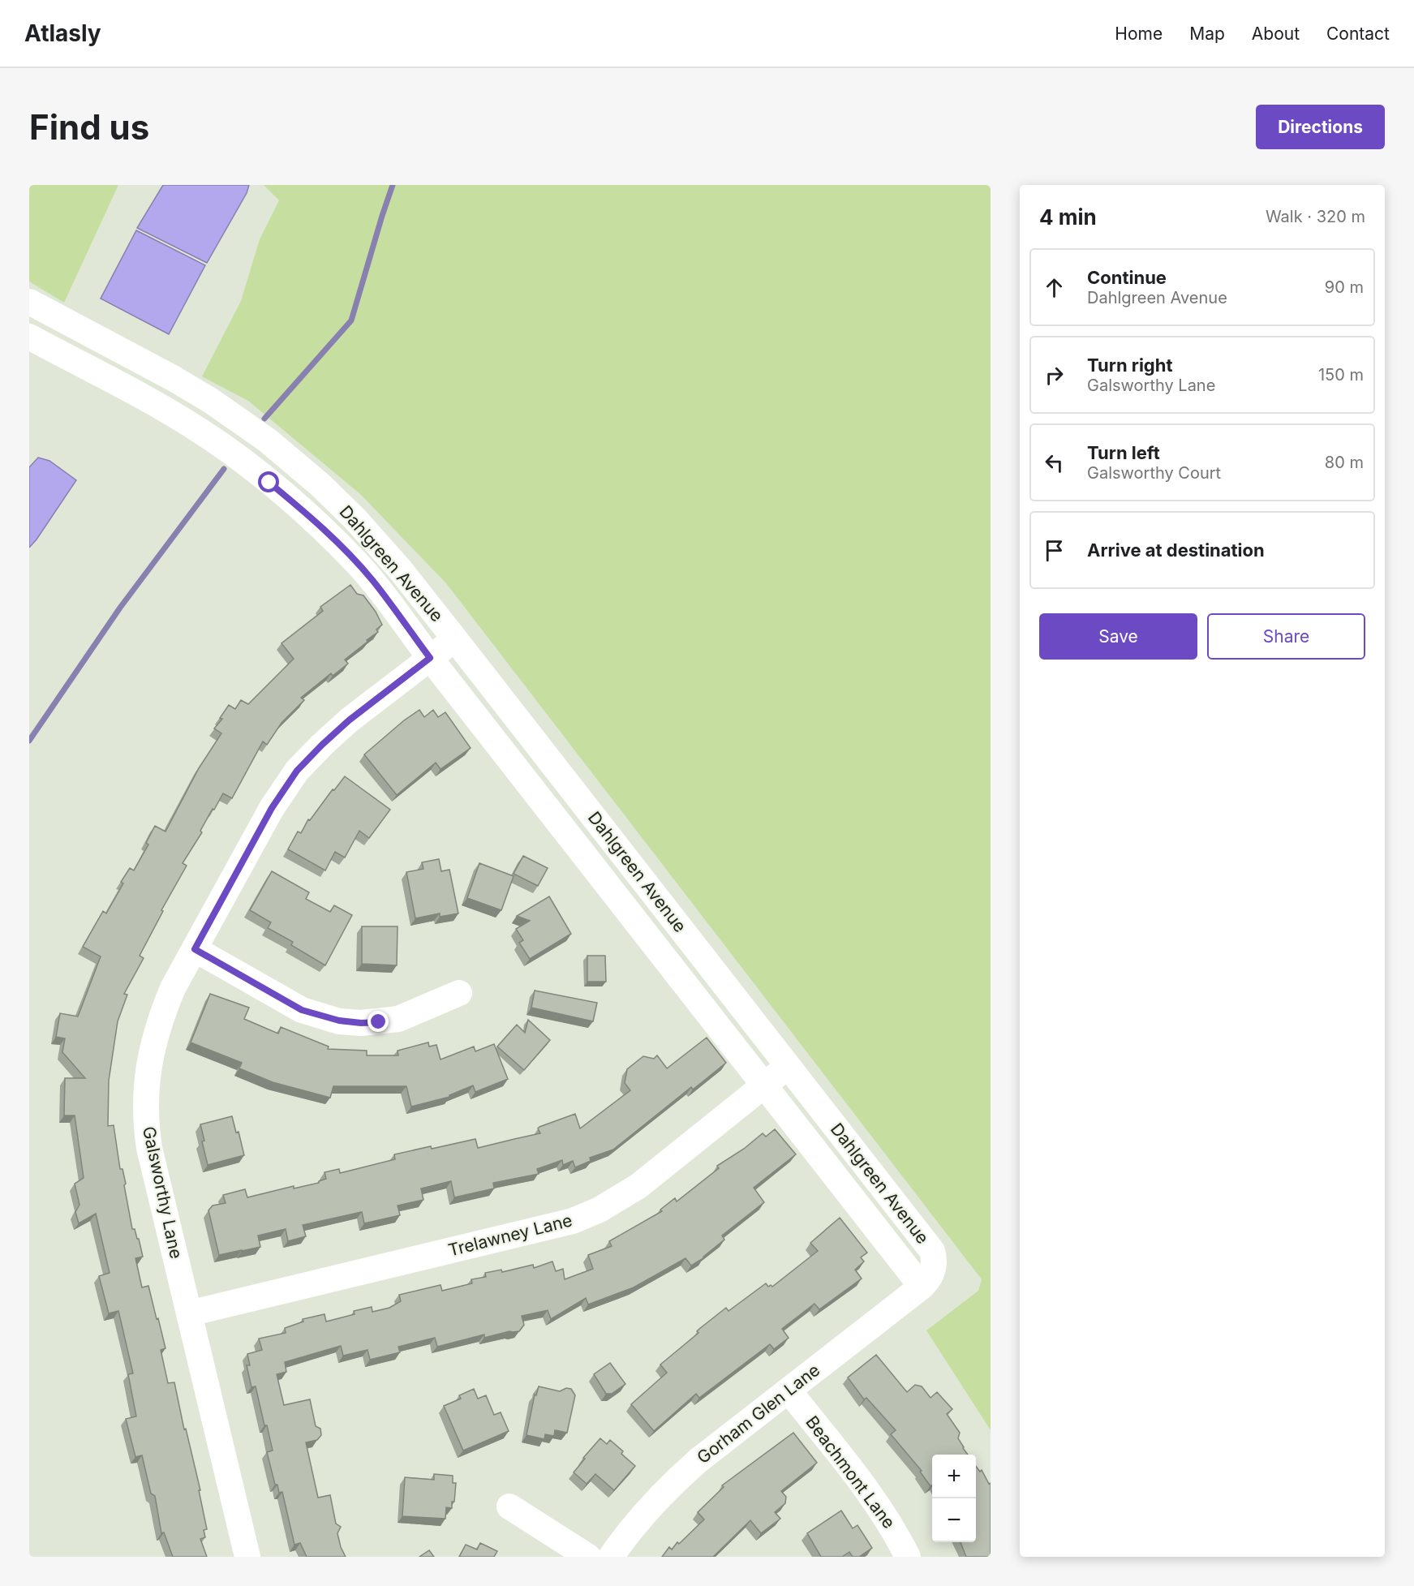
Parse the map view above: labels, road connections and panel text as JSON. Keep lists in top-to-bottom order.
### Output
{
  "streets": {
    "street": [
      "Dahlgreen Avenue",
      "Galsworthy Lane",
      "Trelawney Lane",
      "Gorham Glen Lane",
      "Beachmont Lane"
    ]
  },
  "crossings": [
    ["Dahlgreen Avenue", "Galsworthy Lane"],
    ["Dahlgreen Avenue", "Trelawney Lane"],
    ["Dahlgreen Avenue", "Gorham Glen Lane"],
    ["Galsworthy Lane", "Trelawney Lane"],
    ["Gorham Glen Lane", "Beachmont Lane"]
  ],
  "page": {
    "header": "Atlasly",
    "nav": [
      "Home",
      "Map",
      "About",
      "Contact"
    ],
    "buttons": [
      "Directions",
      ["Save", "Share"]
    ],
    "title": "Find us",
    "heading": ["4 min", "Walk · 320 m"],
    "list": [
      ["Continue", "Dahlgreen Avenue", "90 m"],
      ["Turn right", "Galsworthy Lane", "150 m"],
      ["Turn left", "Galsworthy Court", "80 m"],
      "Arrive at destination"
    ],
    "map_buttons": ["+", "−"]
  }
}
